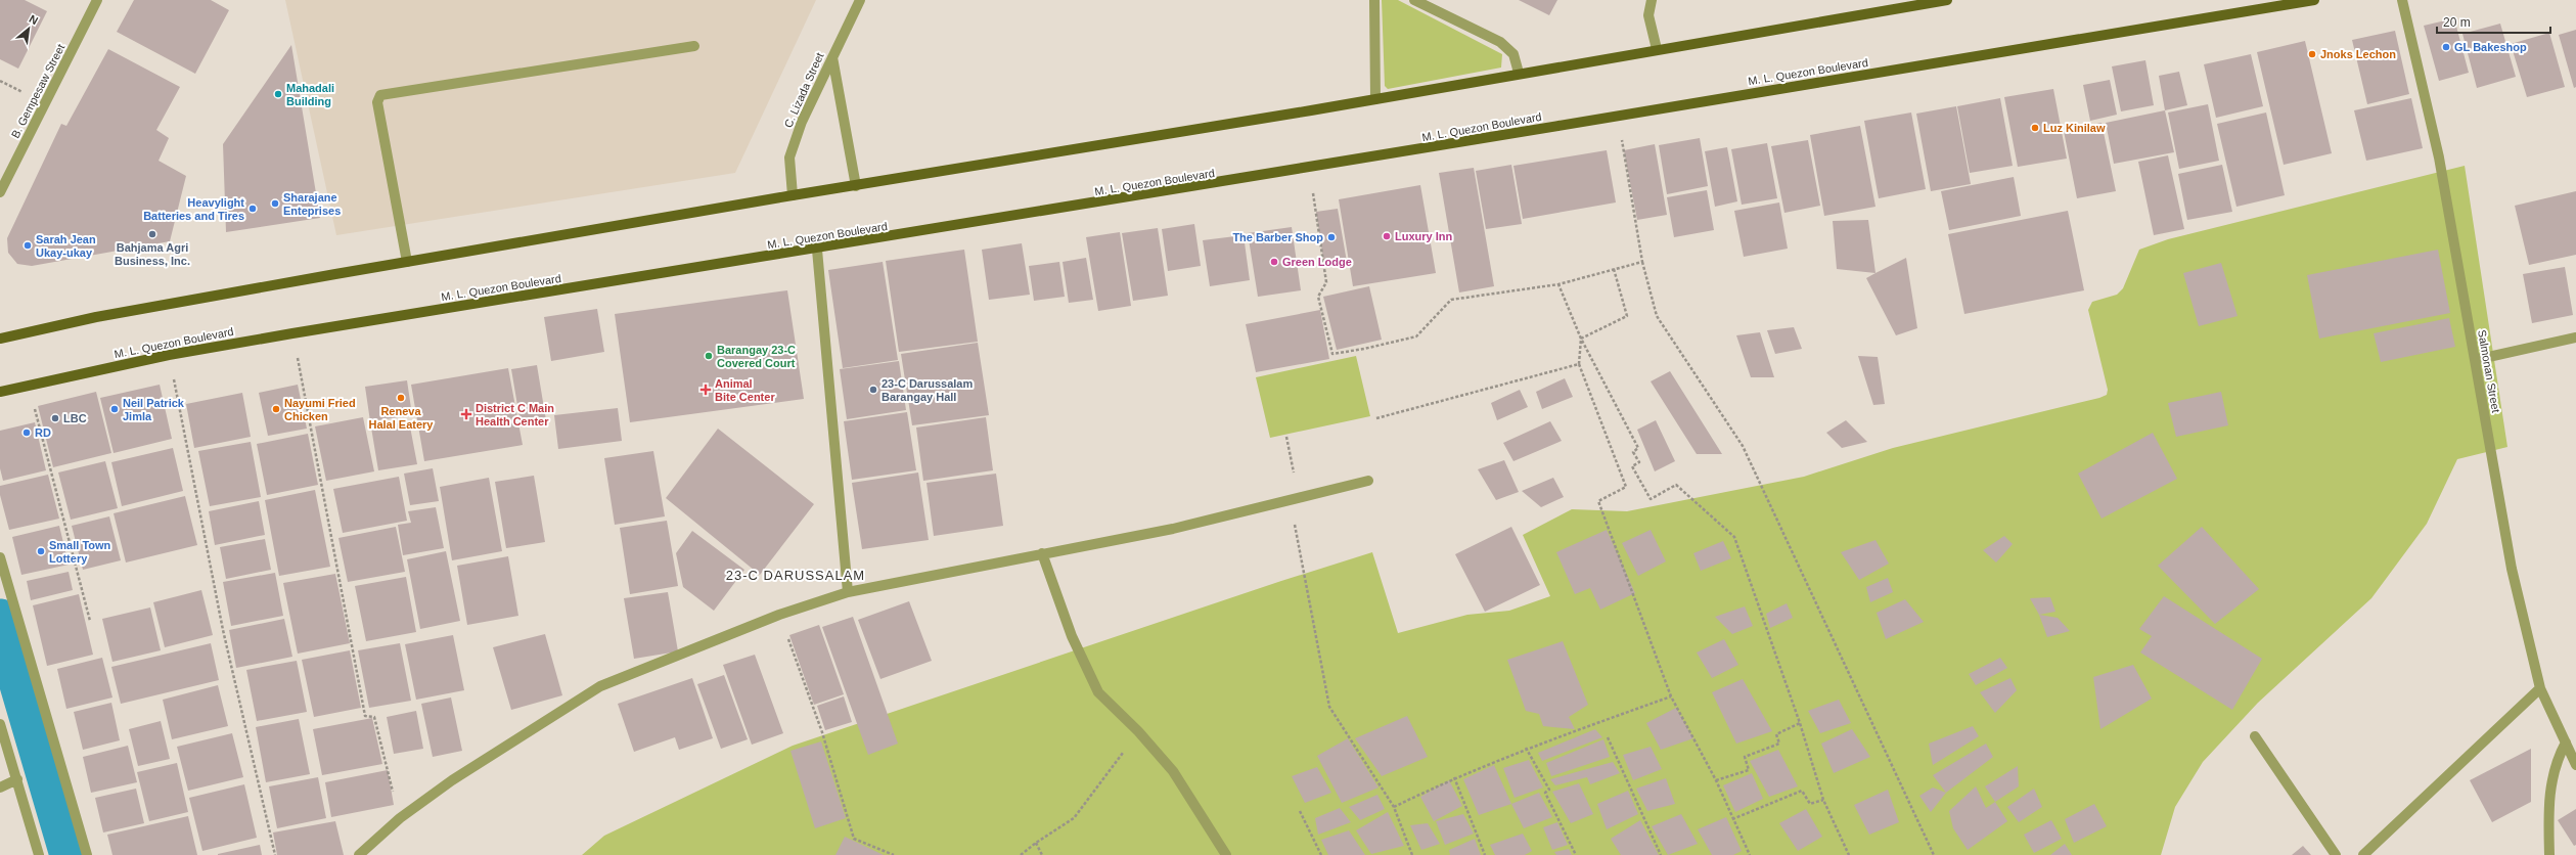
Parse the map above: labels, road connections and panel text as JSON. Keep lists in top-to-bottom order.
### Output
{
  "streets": {
    "main road": ["M. L. Quezon Boulevard"],
    "street": ["C. Lizada Street", "B. Gempesaw Street", "Salmonan Street"]
  },
  "districts": ["23-C DARUSSALAM"],
  "places": {
    "other": [
      "GL Bakeshop",
      "Jnoks Lechon",
      "Mahadali Building",
      "Luz Kinilaw",
      "Sharajane Enteprises",
      "Heavylight Batteries and Tires",
      "Bahjama Agri Business, Inc.",
      "Luxury Inn",
      "The Barber Shop",
      "Sarah Jean Ukay-ukay",
      "Green Lodge",
      "Barangay 23-C Covered Court",
      "23-C Darussalam Barangay Hall",
      "Reneva Halal Eatery",
      "Neil Patrick Jimla",
      "Nayumi Fried Chicken",
      "LBC",
      "RD",
      "Small Town Lottery"
    ],
    "health": ["Animal Bite Center", "District C Main Health Center"]
  },
  "scale_bar": "20 m",
  "north": "top right"
}
